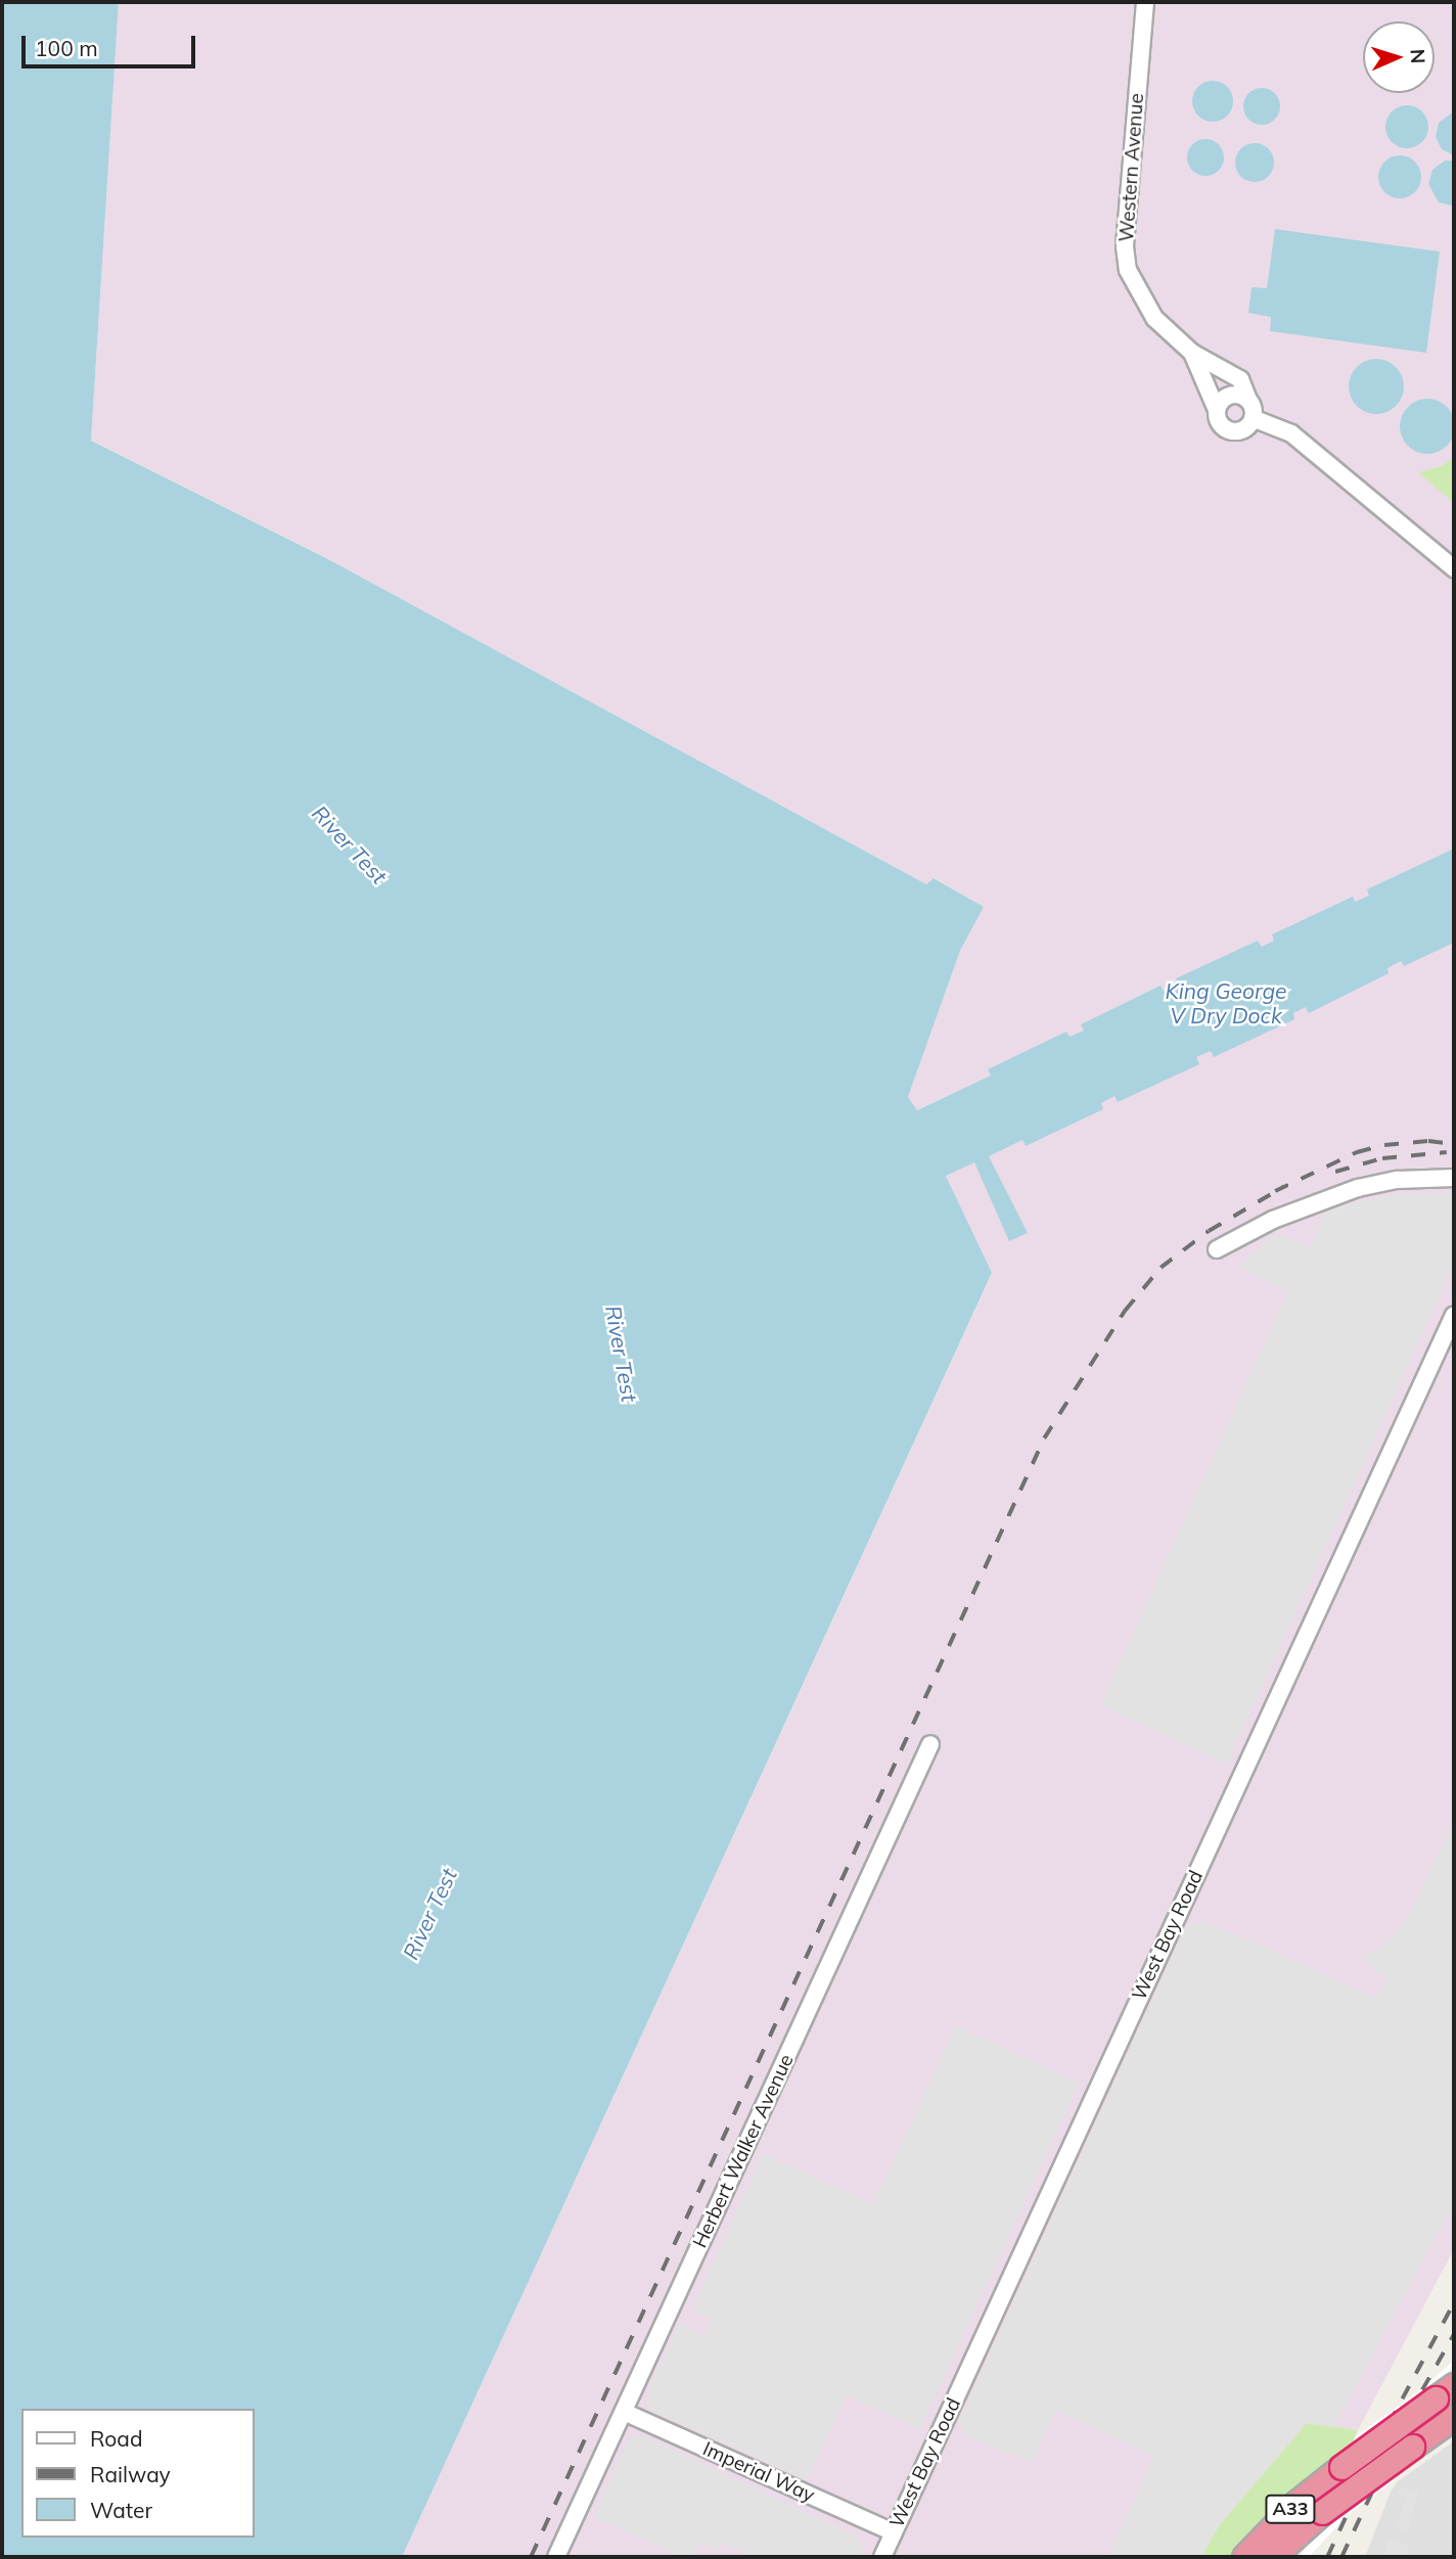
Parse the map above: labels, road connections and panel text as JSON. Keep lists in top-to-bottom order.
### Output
{
  "streets": {
    "highway": ["A33"],
    "street": [
      "Western Avenue",
      "West Bay Road",
      "Herbert Walker Avenue",
      "Imperial Way"
    ]
  },
  "crossings": [
    ["West Bay Road", "Imperial Way"],
    ["Herbert Walker Avenue", "Imperial Way"]
  ],
  "water": ["River Test", "King George V Dry Dock"],
  "legend": ["Road", "Railway", "Water"],
  "scale_bar": "100 m",
  "north": "right"
}
